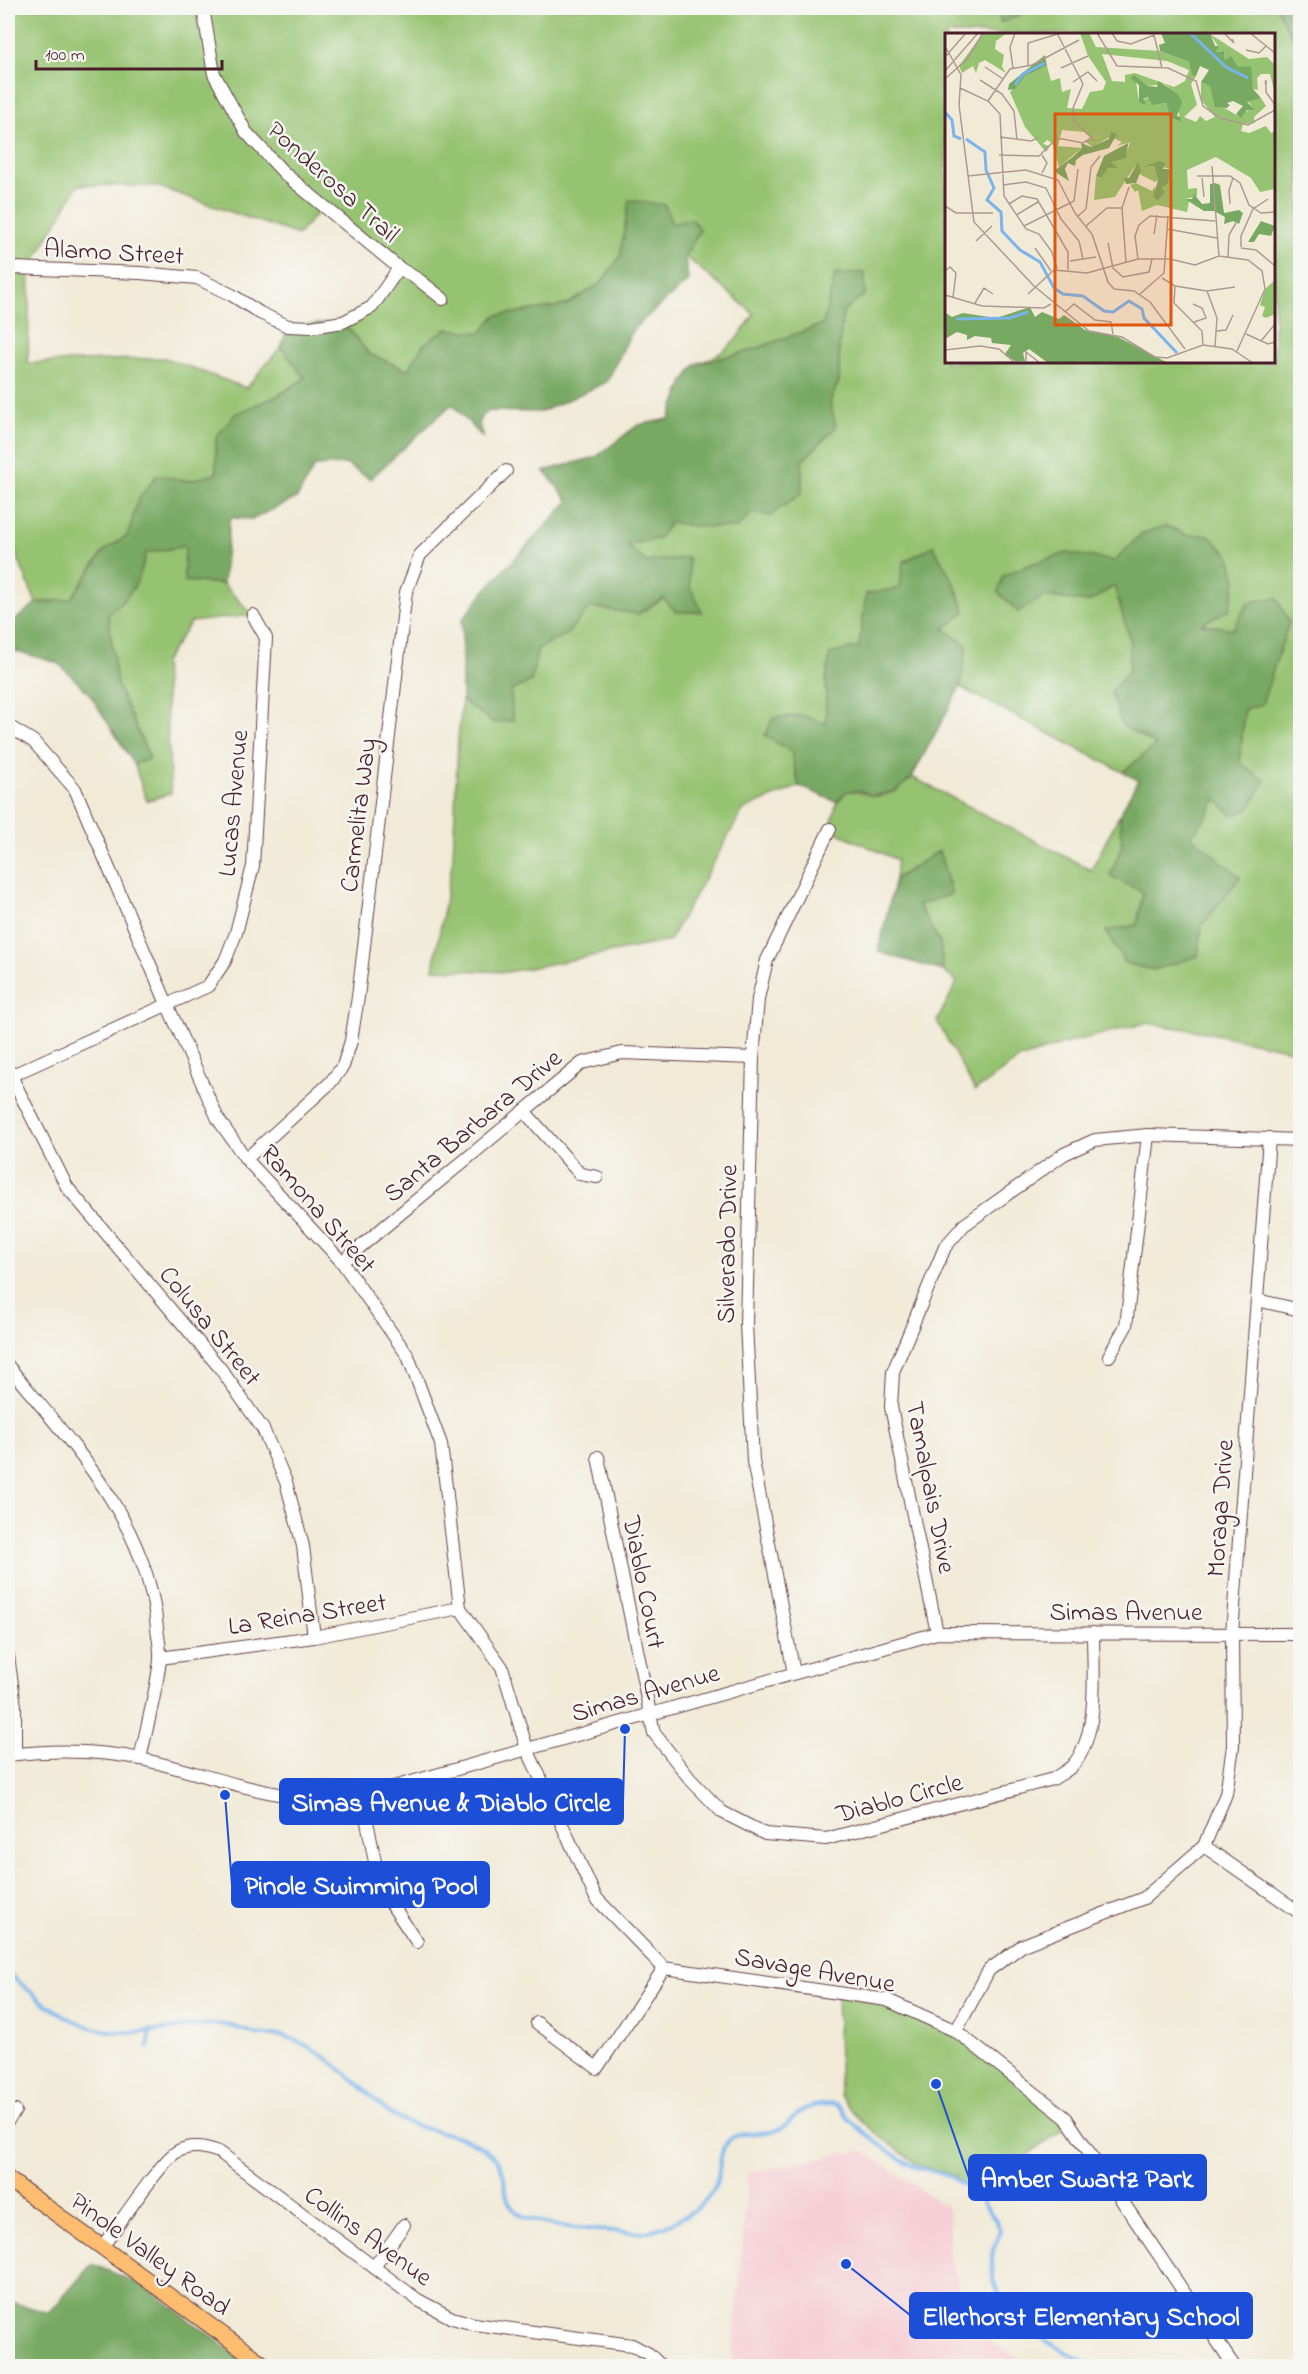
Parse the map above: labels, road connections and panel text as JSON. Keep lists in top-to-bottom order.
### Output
{
  "streets": {
    "main road": ["Pinole Valley Road"],
    "street": [
      "Ponderosa Trail",
      "Alamo Street",
      "Lucas Avenue",
      "Carmelita Way",
      "Santa Barbara Drive",
      "Ramona Street",
      "Silverado Drive",
      "Colusa Street",
      "Tamalpais Drive",
      "Moraga Drive",
      "Diablo Court",
      "Simas Avenue",
      "La Reina Street",
      "Diablo Circle",
      "Savage Avenue",
      "Collins Avenue"
    ]
  },
  "crossings": [
    ["Ponderosa Trail", "Alamo Street"],
    ["Lucas Avenue", "Ramona Street"],
    ["Lucas Avenue", "Colusa Street"],
    ["Carmelita Way", "Ramona Street"],
    ["Santa Barbara Drive", "Ramona Street"],
    ["Santa Barbara Drive", "Silverado Drive"],
    ["Ramona Street", "Simas Avenue"],
    ["Ramona Street", "La Reina Street"],
    ["Silverado Drive", "Simas Avenue"],
    ["Colusa Street", "La Reina Street"],
    ["Tamalpais Drive", "Moraga Drive"],
    ["Tamalpais Drive", "Simas Avenue"],
    ["Moraga Drive", "Simas Avenue"],
    ["Moraga Drive", "Savage Avenue"],
    ["Diablo Court", "Simas Avenue"],
    ["Diablo Court", "Diablo Circle"],
    ["Simas Avenue", "Diablo Circle"],
    ["Collins Avenue", "Pinole Valley Road"]
  ],
  "places": [
    "Simas Avenue & Diablo Circle",
    "Pinole Swimming Pool",
    "Amber Swartz Park",
    "Ellerhorst Elementary School"
  ],
  "scale_bar": "100 m"
}
